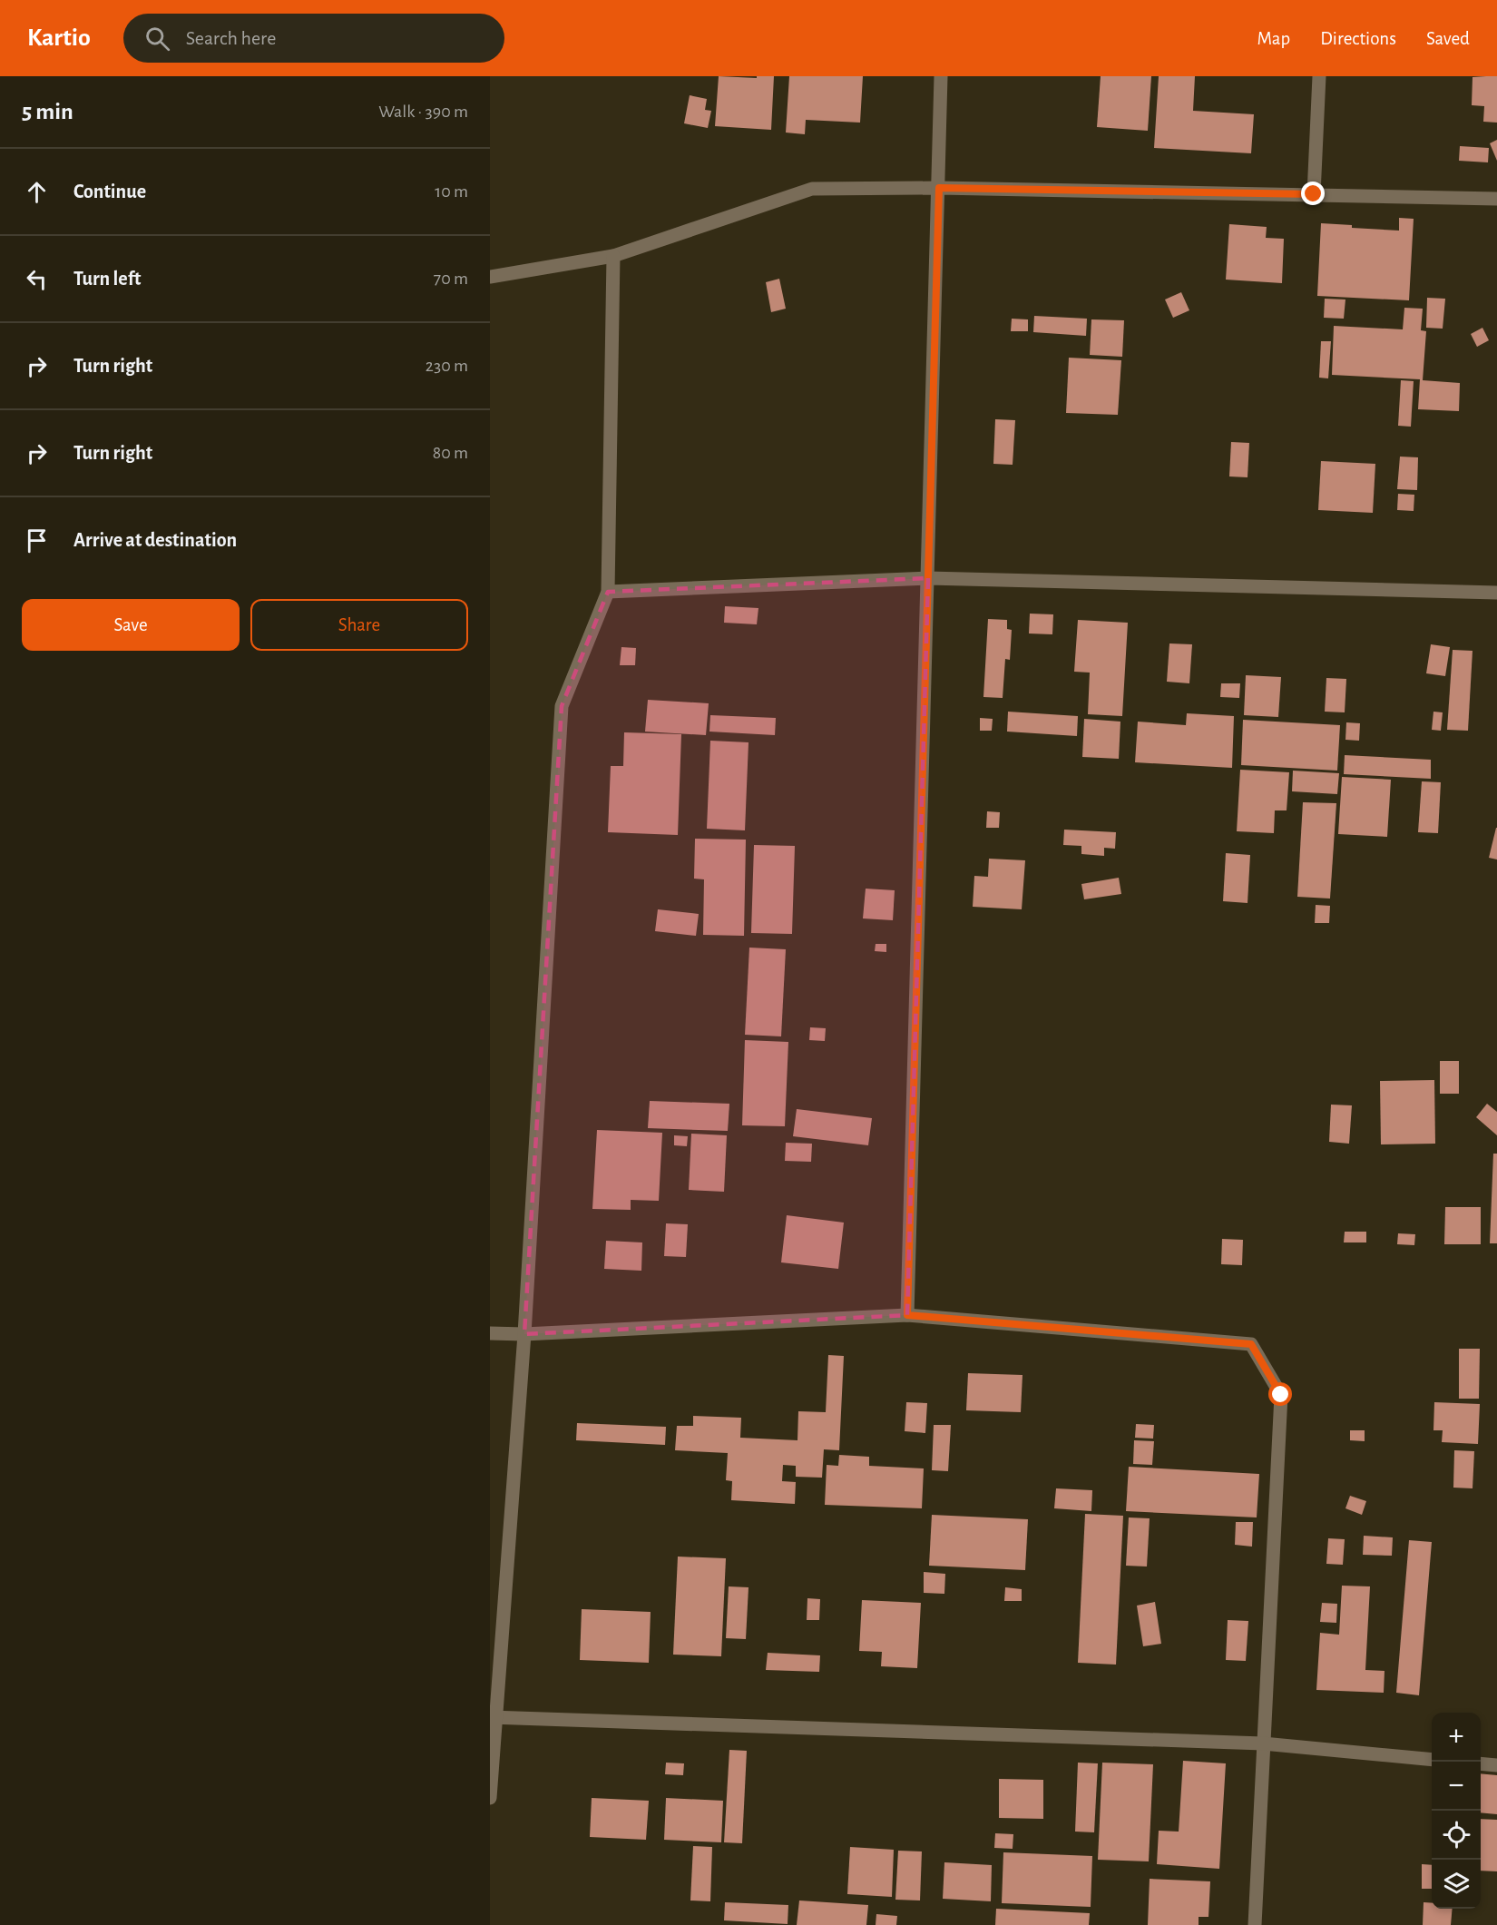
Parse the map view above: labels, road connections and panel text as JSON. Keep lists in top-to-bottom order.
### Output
{
  "page": {
    "header": "Kartio",
    "search": "Search here",
    "nav": ["Map", "Directions", "Saved"],
    "heading": ["5 min", "Walk · 390 m"],
    "list": [
      ["Continue", "10 m"],
      ["Turn left", "70 m"],
      ["Turn right", "230 m"],
      ["Turn right", "80 m"],
      "Arrive at destination"
    ],
    "buttons": ["Save", "Share"],
    "map_buttons": ["+", "−"]
  }
}
